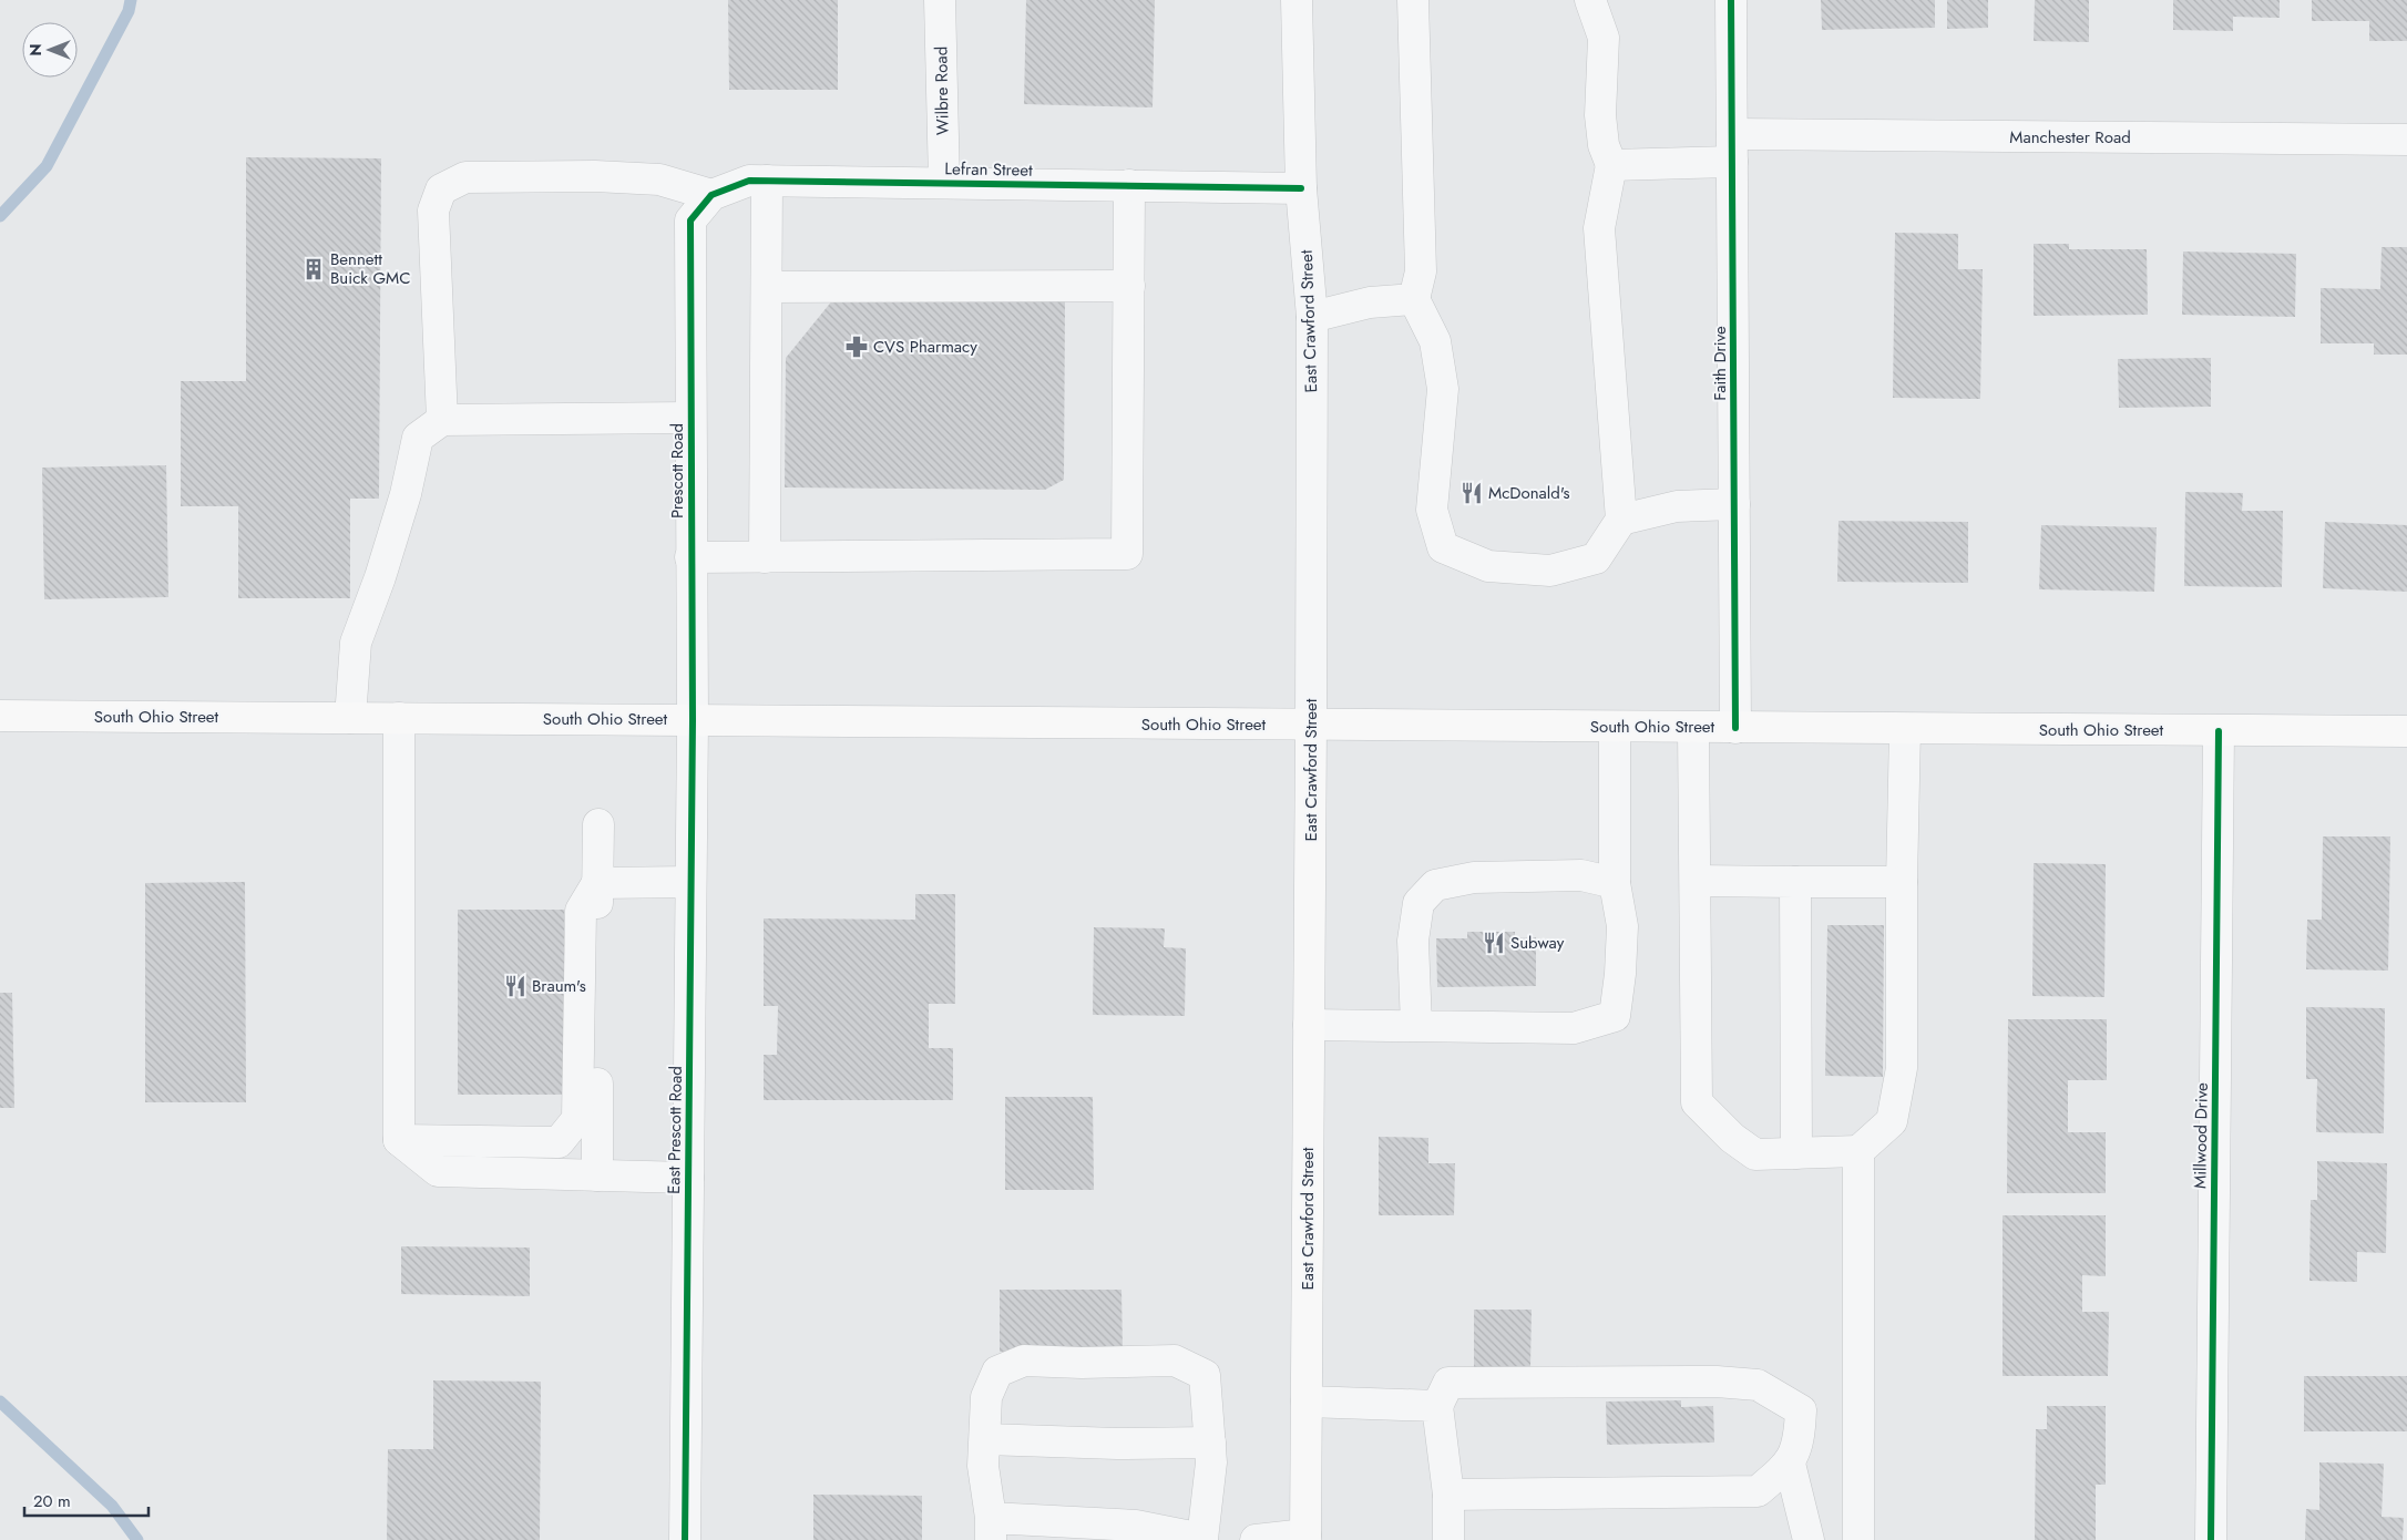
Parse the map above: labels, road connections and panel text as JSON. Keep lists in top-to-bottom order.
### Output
{
  "streets": {
    "main road": ["East Crawford Street", "South Ohio Street"],
    "street": [
      "Wilbre Road",
      "Manchester Road",
      "Lefran Street",
      "Faith Drive",
      "Prescott Road",
      "East Prescott Road",
      "Millwood Drive"
    ]
  },
  "crossings": [
    ["Wilbre Road", "Lefran Street"],
    ["Manchester Road", "Faith Drive"],
    ["Lefran Street", "East Crawford Street"],
    ["Lefran Street", "Prescott Road"],
    ["East Crawford Street", "South Ohio Street"],
    ["Faith Drive", "South Ohio Street"],
    ["Prescott Road", "South Ohio Street"],
    ["Prescott Road", "East Prescott Road"],
    ["South Ohio Street", "East Prescott Road"],
    ["South Ohio Street", "Millwood Drive"]
  ],
  "places": {
    "building": ["Bennett Buick GMC"],
    "pharmacy": ["CVS Pharmacy"],
    "restaurant": ["McDonald's", "Subway", "Braum's"]
  },
  "scale_bar": "20 m",
  "north": "left"
}
